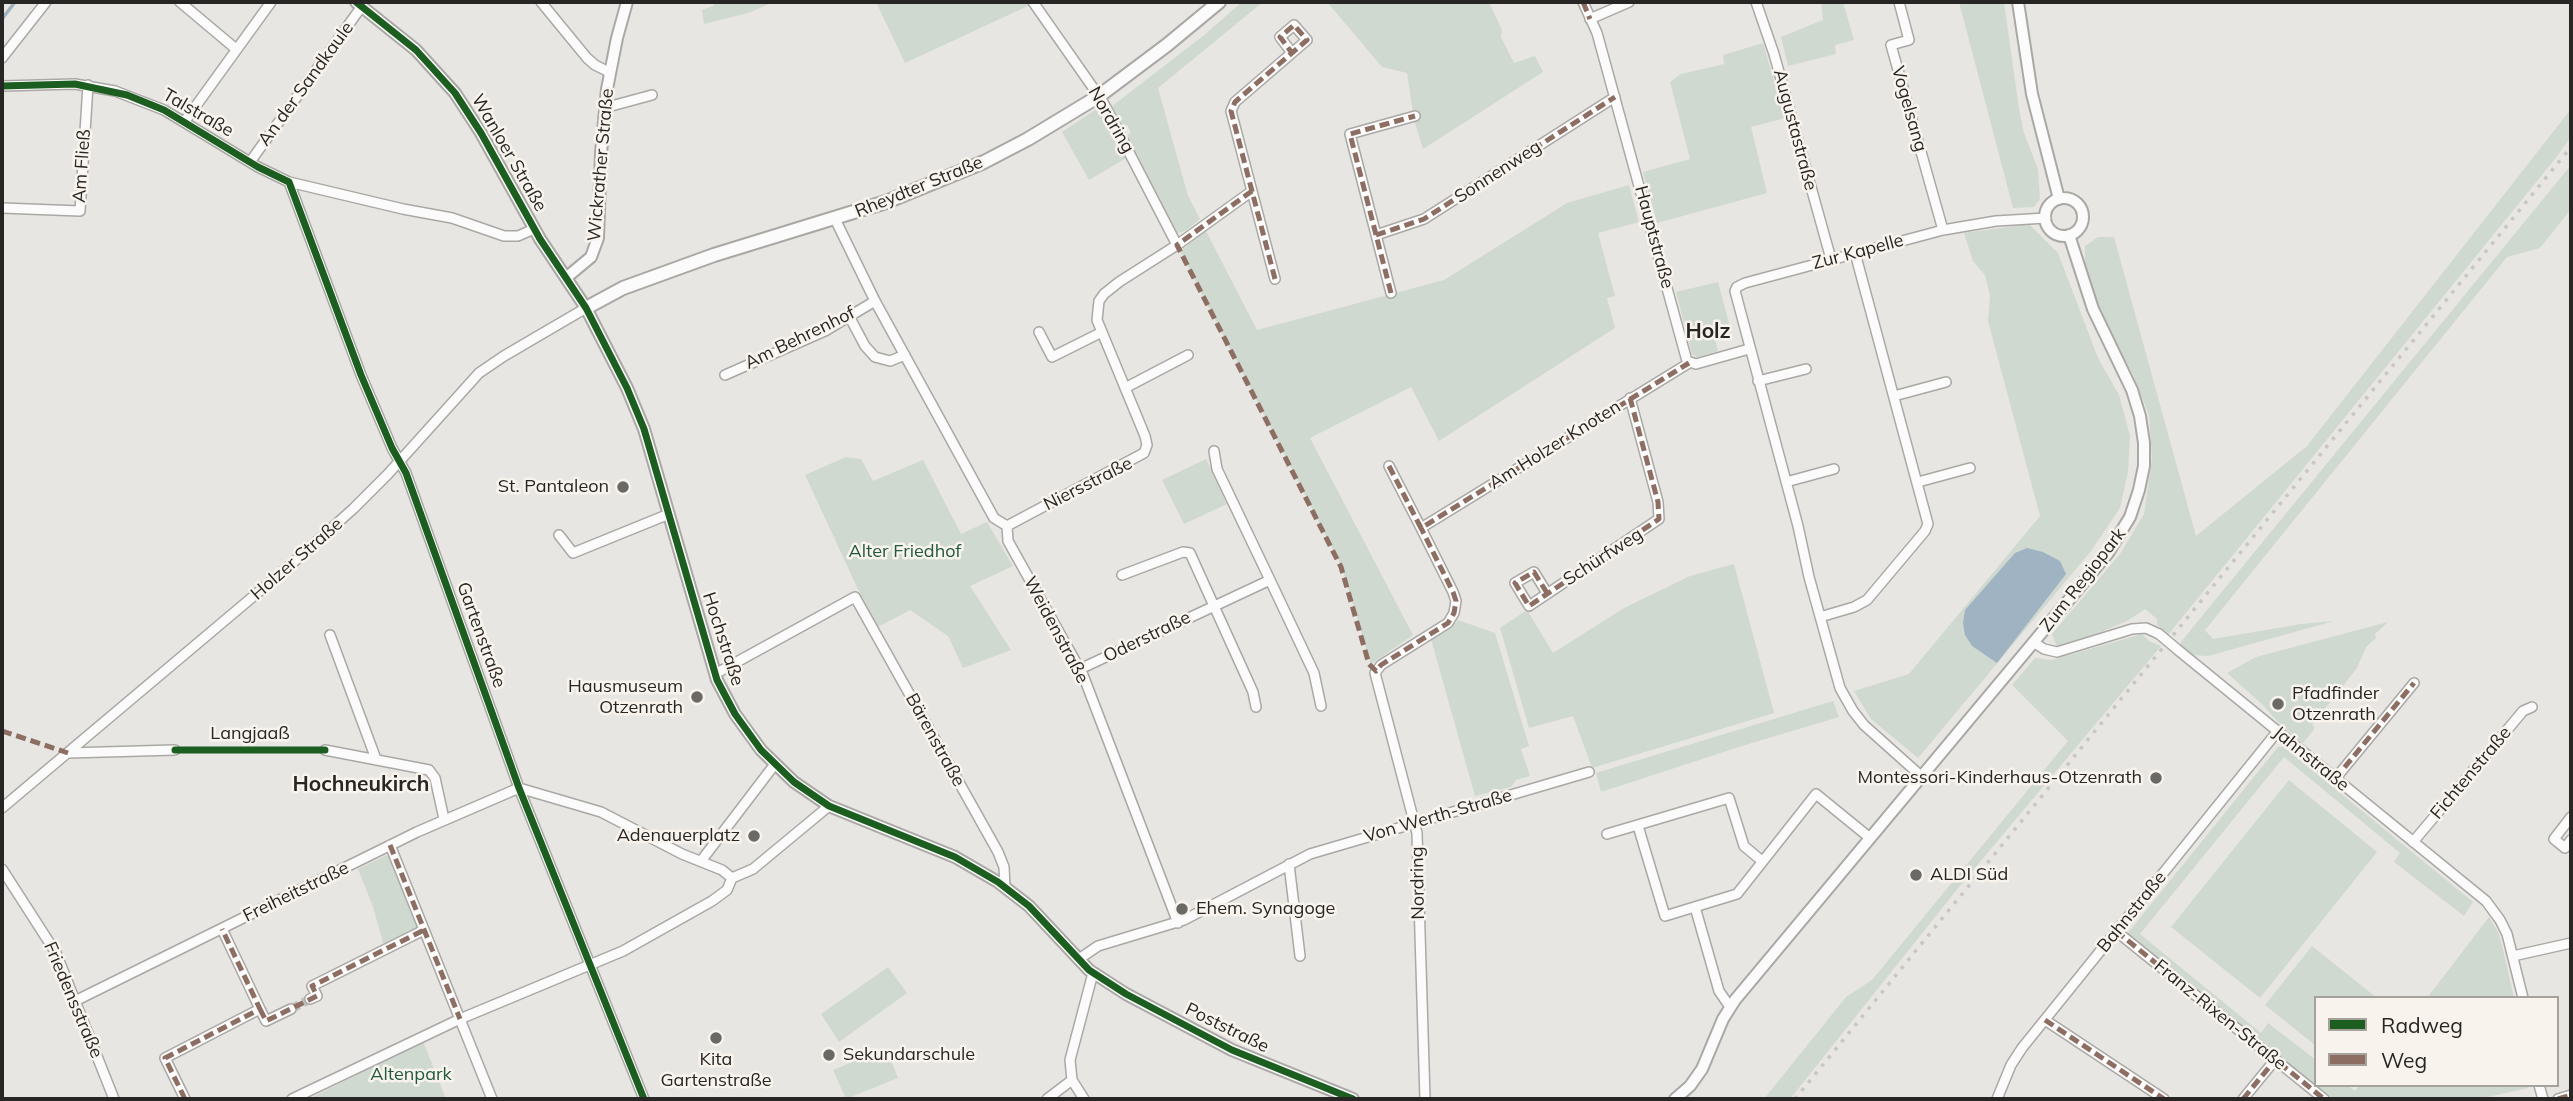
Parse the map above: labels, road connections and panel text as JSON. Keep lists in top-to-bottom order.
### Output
{
  "streets": {
    "main road": ["Rheydter Straße"],
    "street": [
      "An der Sandkaule",
      "Vogelsang",
      "Talstraße",
      "Nordring",
      "Augustastraße",
      "Wanloer Straße",
      "Wickrather Straße",
      "Am Fließ",
      "Sonnenweg",
      "Hauptstraße",
      "Zur Kapelle",
      "Am Behrenhof",
      "Am Holzer Knoten",
      "Niersstraße",
      "Schürfweg",
      "Holzer Straße",
      "Zum Regiopark",
      "Weidenstraße",
      "Gartenstraße",
      "Oderstraße",
      "Hochstraße",
      "Bärenstraße",
      "Jahnstraße",
      "Fichtenstraße",
      "Von Werth-Straße",
      "Freiheitstraße",
      "Bahnstraße",
      "Friedensstraße",
      "Franz-Rixen-Straße",
      "Poststraße"
    ],
    "cycle path": ["Langjaaß"]
  },
  "crossings": [
    ["An der Sandkaule", "Talstraße"],
    ["An der Sandkaule", "Wanloer Straße"],
    ["Vogelsang", "Zur Kapelle"],
    ["Talstraße", "Wanloer Straße"],
    ["Talstraße", "Am Fließ"],
    ["Talstraße", "Gartenstraße"],
    ["Nordring", "Rheydter Straße"],
    ["Nordring", "Am Holzer Knoten"],
    ["Nordring", "Niersstraße"],
    ["Nordring", "Von Werth-Straße"],
    ["Augustastraße", "Zur Kapelle"],
    ["Wanloer Straße", "Wickrather Straße"],
    ["Wanloer Straße", "Rheydter Straße"],
    ["Wanloer Straße", "Holzer Straße"],
    ["Wanloer Straße", "Hochstraße"],
    ["Sonnenweg", "Hauptstraße"],
    ["Rheydter Straße", "Holzer Straße"],
    ["Rheydter Straße", "Weidenstraße"],
    ["Rheydter Straße", "Hochstraße"],
    ["Hauptstraße", "Am Holzer Knoten"],
    ["Zur Kapelle", "Zum Regiopark"],
    ["Am Behrenhof", "Weidenstraße"],
    ["Am Holzer Knoten", "Schürfweg"],
    ["Niersstraße", "Weidenstraße"],
    ["Holzer Straße", "Gartenstraße"],
    ["Holzer Straße", "Hochstraße"],
    ["Zum Regiopark", "Jahnstraße"],
    ["Weidenstraße", "Oderstraße"],
    ["Weidenstraße", "Von Werth-Straße"],
    ["Gartenstraße", "Freiheitstraße"],
    ["Hochstraße", "Bärenstraße"],
    ["Hochstraße", "Von Werth-Straße"],
    ["Hochstraße", "Poststraße"],
    ["Jahnstraße", "Fichtenstraße"],
    ["Jahnstraße", "Bahnstraße"],
    ["Freiheitstraße", "Friedensstraße"],
    ["Bahnstraße", "Franz-Rixen-Straße"]
  ],
  "districts": ["Holz", "Hochneukirch"],
  "parks": ["Alter Friedhof", "Altenpark"],
  "places": [
    "St. Pantaleon",
    "Hausmuseum Otzenrath",
    "Pfadfinder Otzenrath",
    "Montessori-Kinderhaus-Otzenrath",
    "Adenauerplatz",
    "ALDI Süd",
    "Ehem. Synagoge",
    "Kita Gartenstraße",
    "Sekundarschule"
  ],
  "legend": ["Radweg", "Weg"]
}
